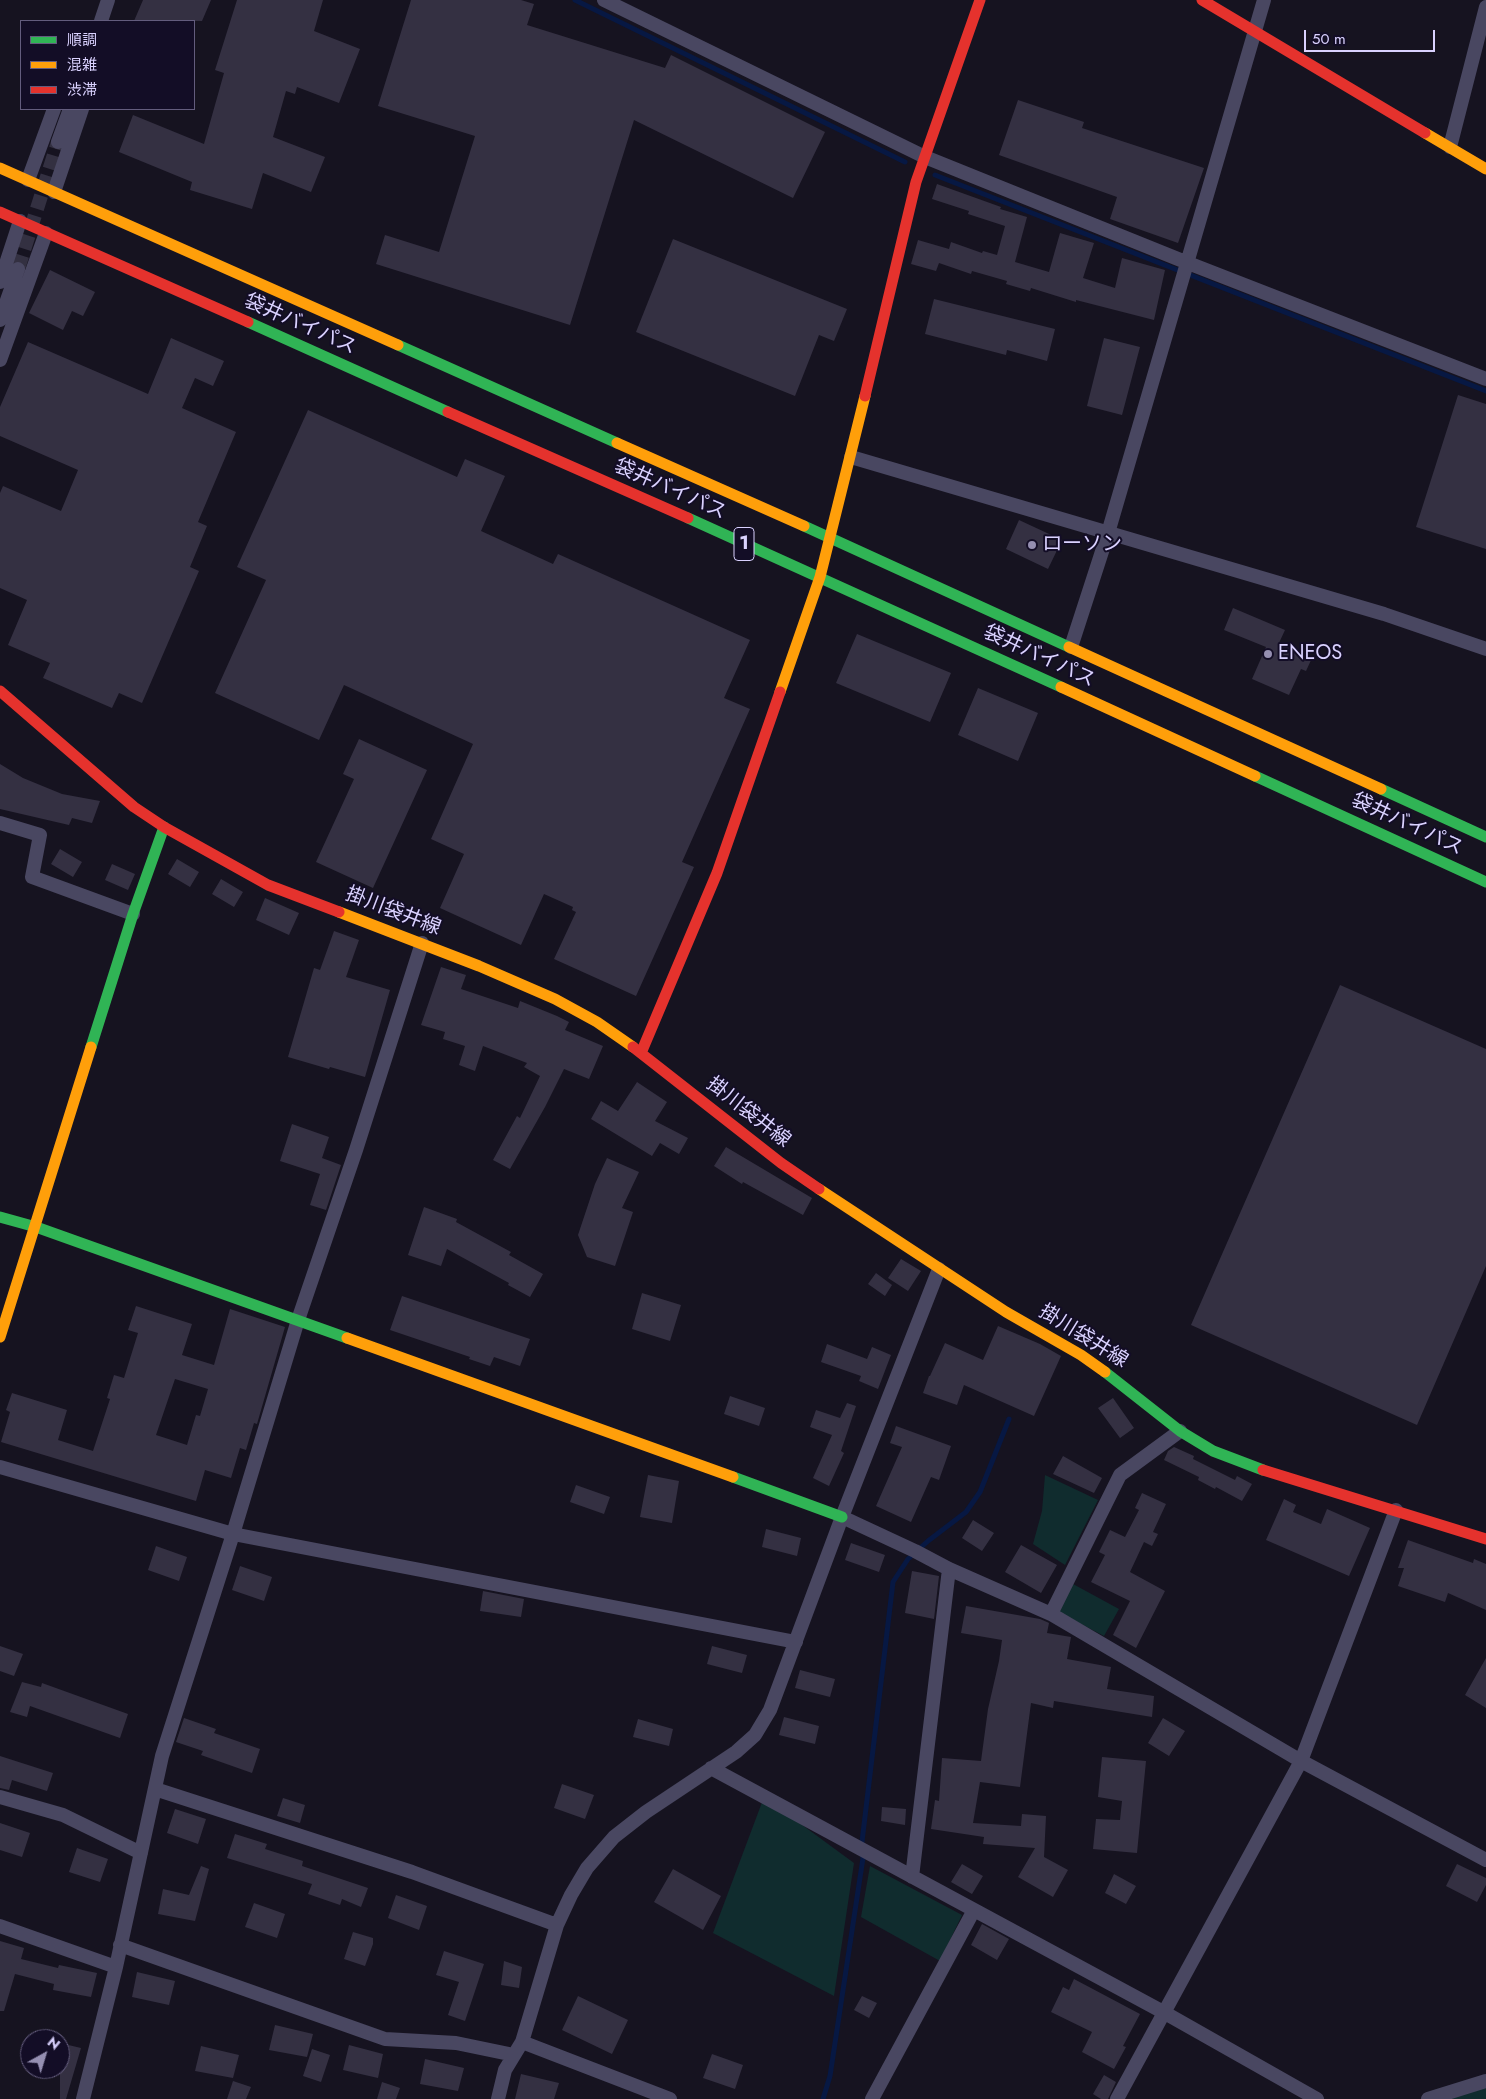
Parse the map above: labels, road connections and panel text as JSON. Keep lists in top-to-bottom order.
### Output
{
  "streets": {
    "main road": ["袋井バイパス", "1", "掛川袋井線"]
  },
  "places": ["ローソン", "ENEOS"],
  "legend": ["順調", "混雑", "渋滞"],
  "scale_bar": "50 m",
  "north": "top right"
}
